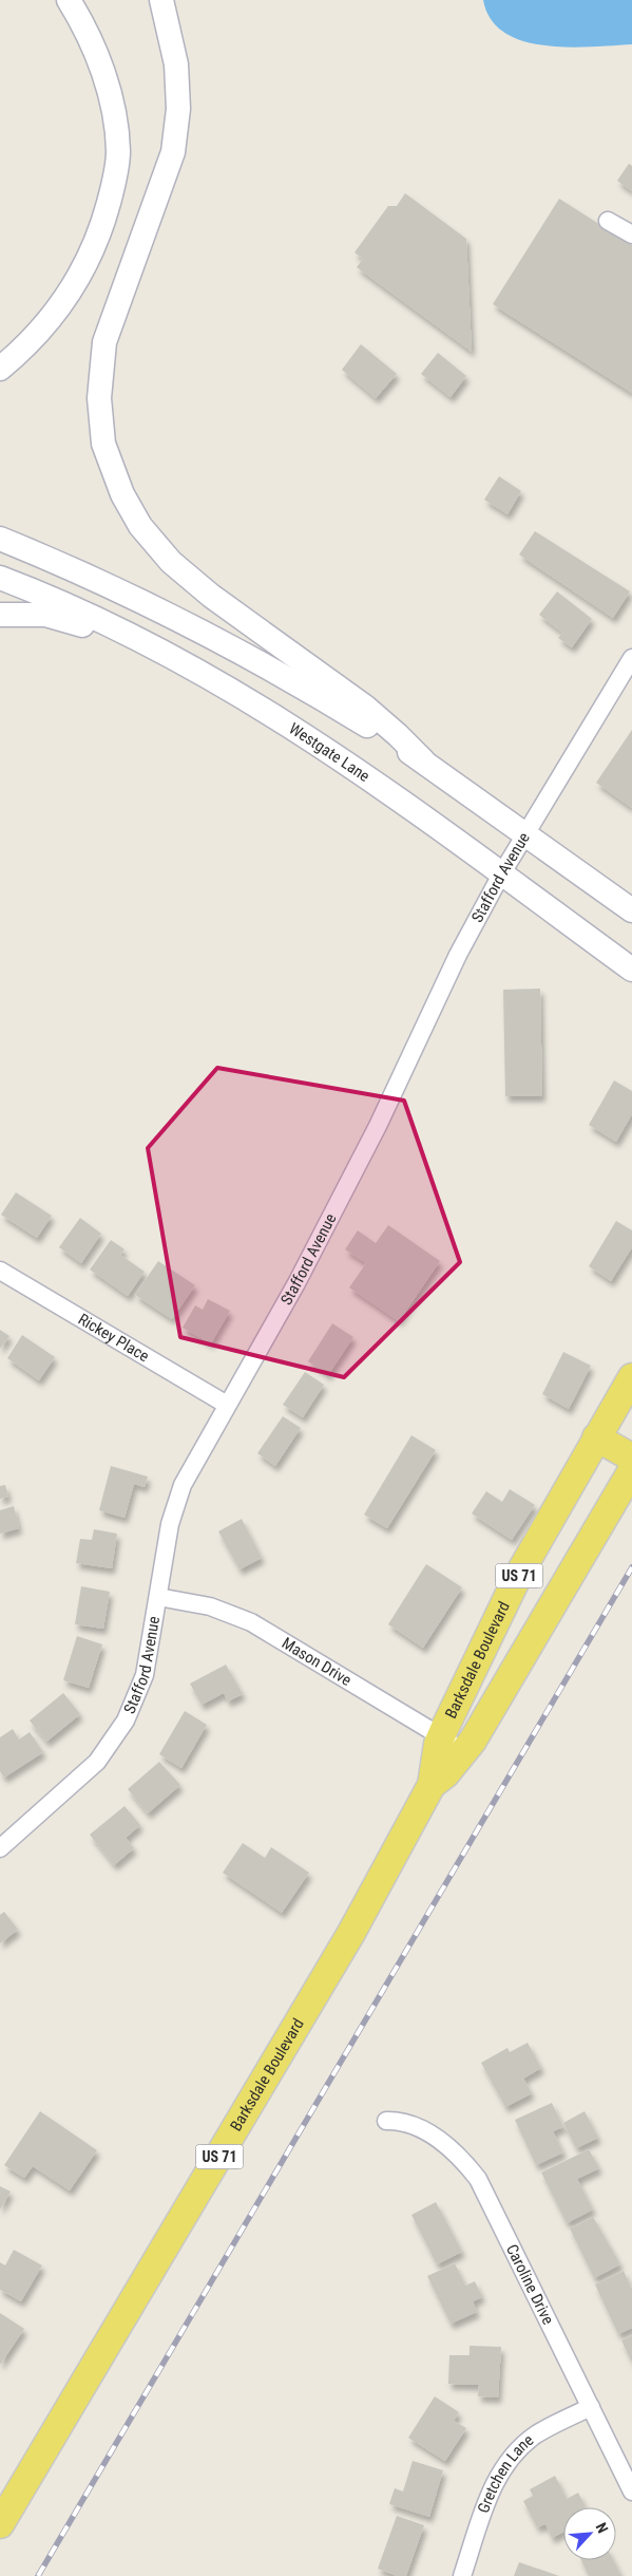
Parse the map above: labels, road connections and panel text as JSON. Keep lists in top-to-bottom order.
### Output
{
  "streets": {
    "main road": ["Westgate Lane", "US 71", "Barksdale Boulevard"],
    "street": [
      "Stafford Avenue",
      "Rickey Place",
      "Mason Drive",
      "Caroline Drive",
      "Gretchen Lane"
    ]
  },
  "crossings": [
    ["Westgate Lane", "Stafford Avenue"],
    ["Stafford Avenue", "Rickey Place"],
    ["Stafford Avenue", "Mason Drive"],
    ["Mason Drive", "Barksdale Boulevard"],
    ["Caroline Drive", "Gretchen Lane"]
  ],
  "north": "top right"
}
